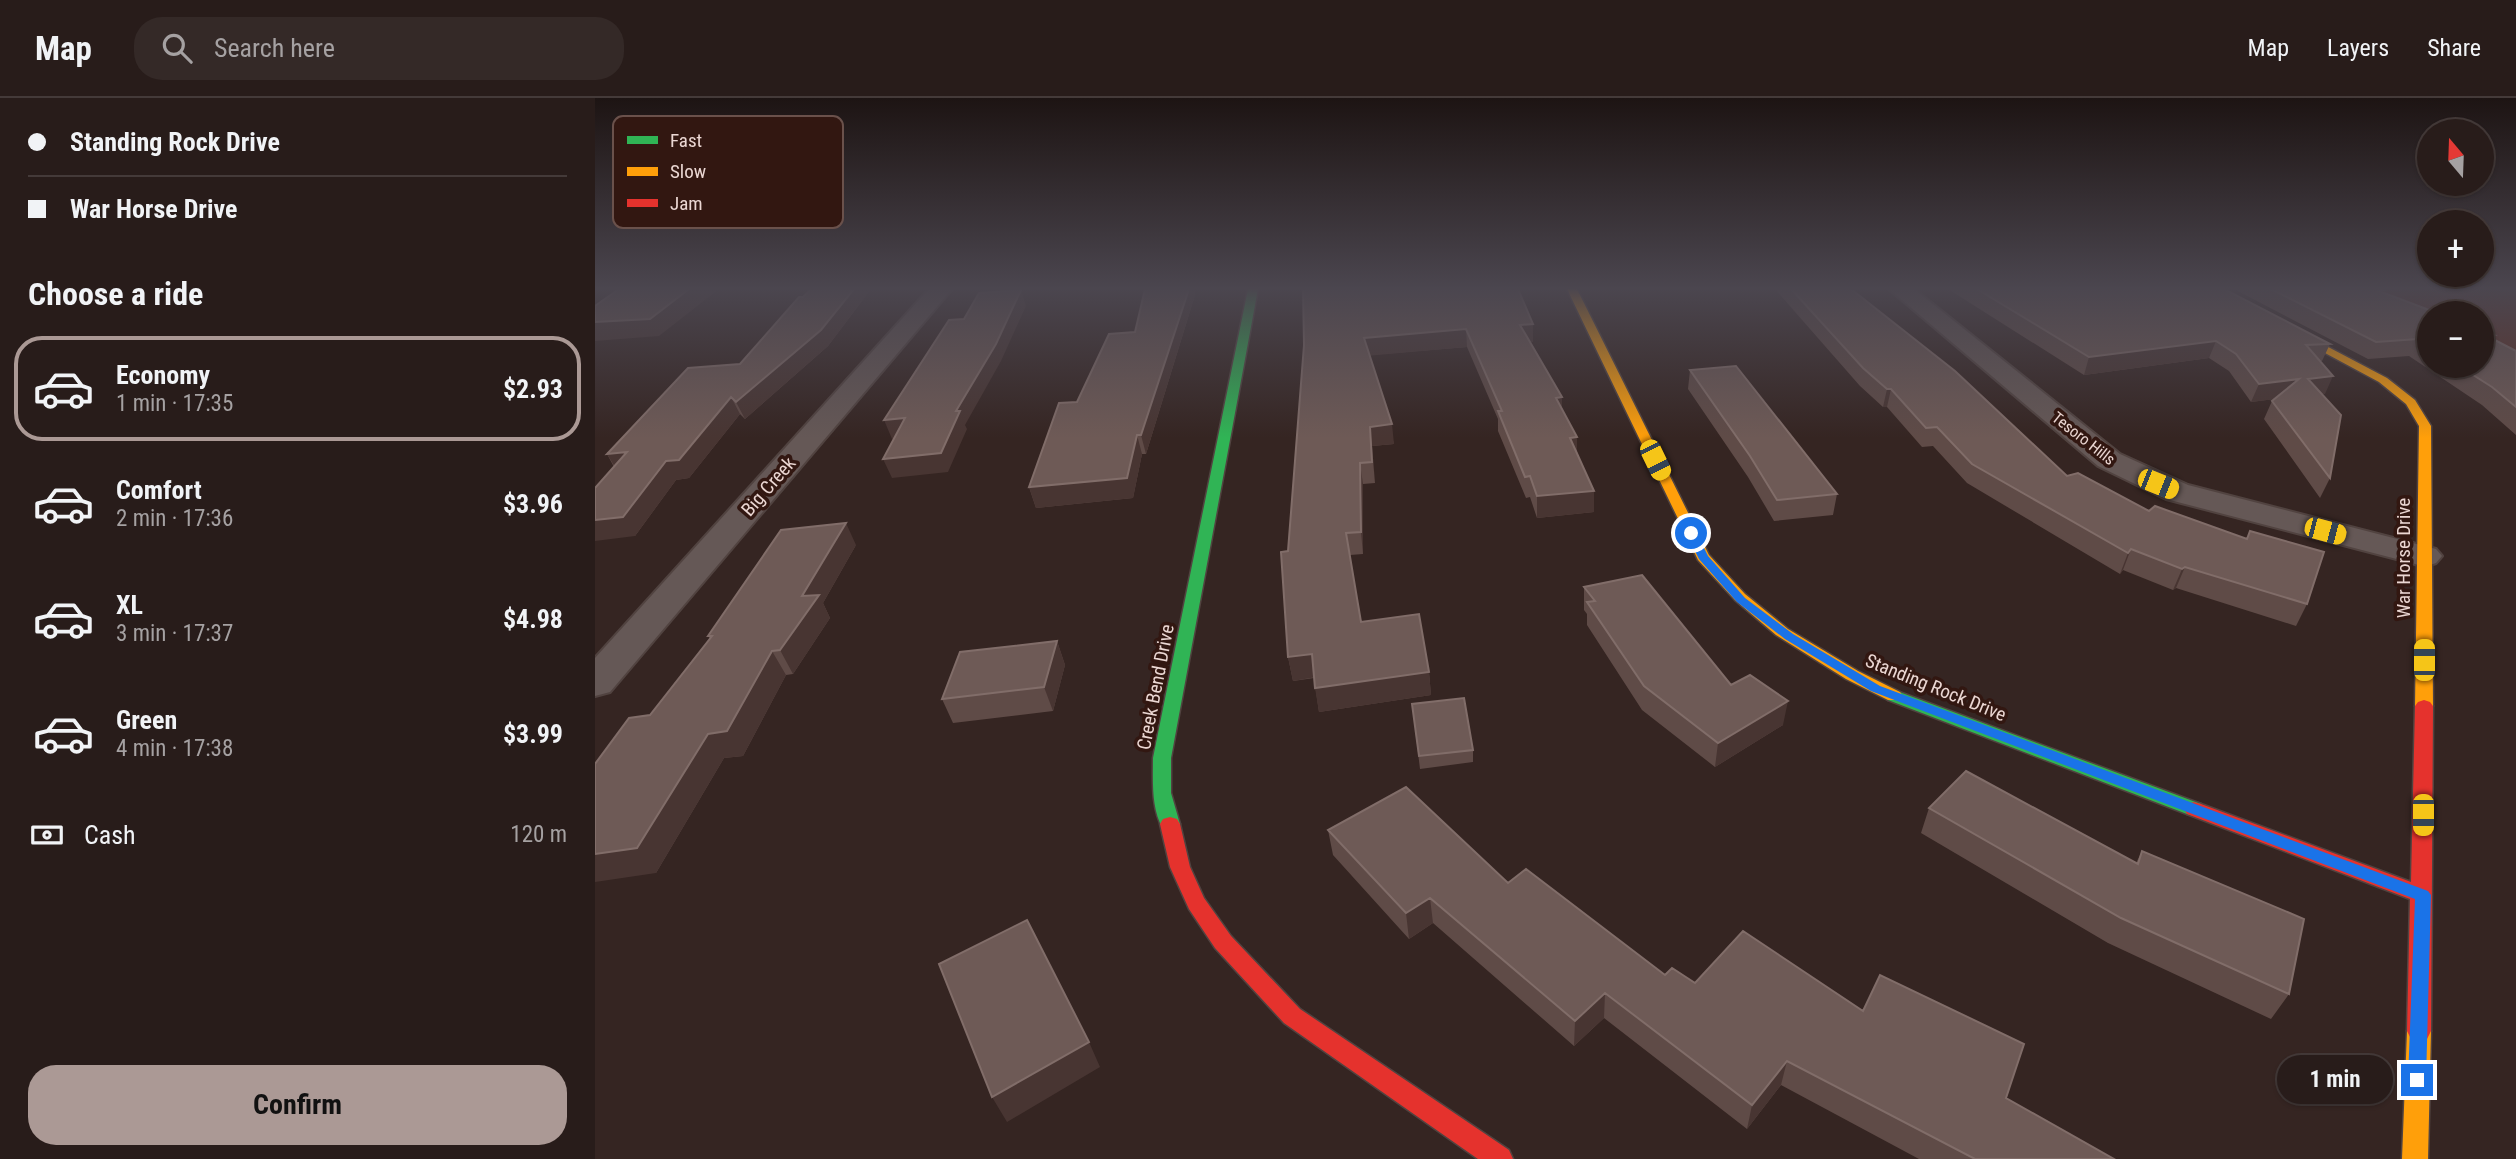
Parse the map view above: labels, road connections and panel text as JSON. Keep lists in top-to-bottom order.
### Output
{
  "streets": {
    "street": [
      "Tesoro Hills",
      "Big Creek",
      "War Horse Drive",
      "Creek Bend Drive",
      "Standing Rock Drive"
    ]
  },
  "crossings": [
    ["Tesoro Hills", "War Horse Drive"],
    ["War Horse Drive", "Standing Rock Drive"]
  ],
  "legend": ["Fast", "Slow", "Jam"],
  "north": "top",
  "page": {
    "header": "Map",
    "search": "Search here",
    "nav": ["Map", "Layers", "Share"],
    "banner": ["Standing Rock Drive", "War Horse Drive"],
    "map_buttons": ["+", "−"],
    "heading": "Choose a ride",
    "list": [
      {
        "name": "Economy",
        "note": "1 min · 17:35",
        "value": "$2.93"
      },
      {
        "name": "Comfort",
        "note": "2 min · 17:36",
        "value": "$3.96"
      },
      {
        "name": "XL",
        "note": "3 min · 17:37",
        "value": "$4.98"
      },
      {
        "name": "Green",
        "note": "4 min · 17:38",
        "value": "$3.99"
      }
    ],
    "pay": ["Cash", "120 m"],
    "buttons": "Confirm",
    "bubble": "1 min"
  }
}
